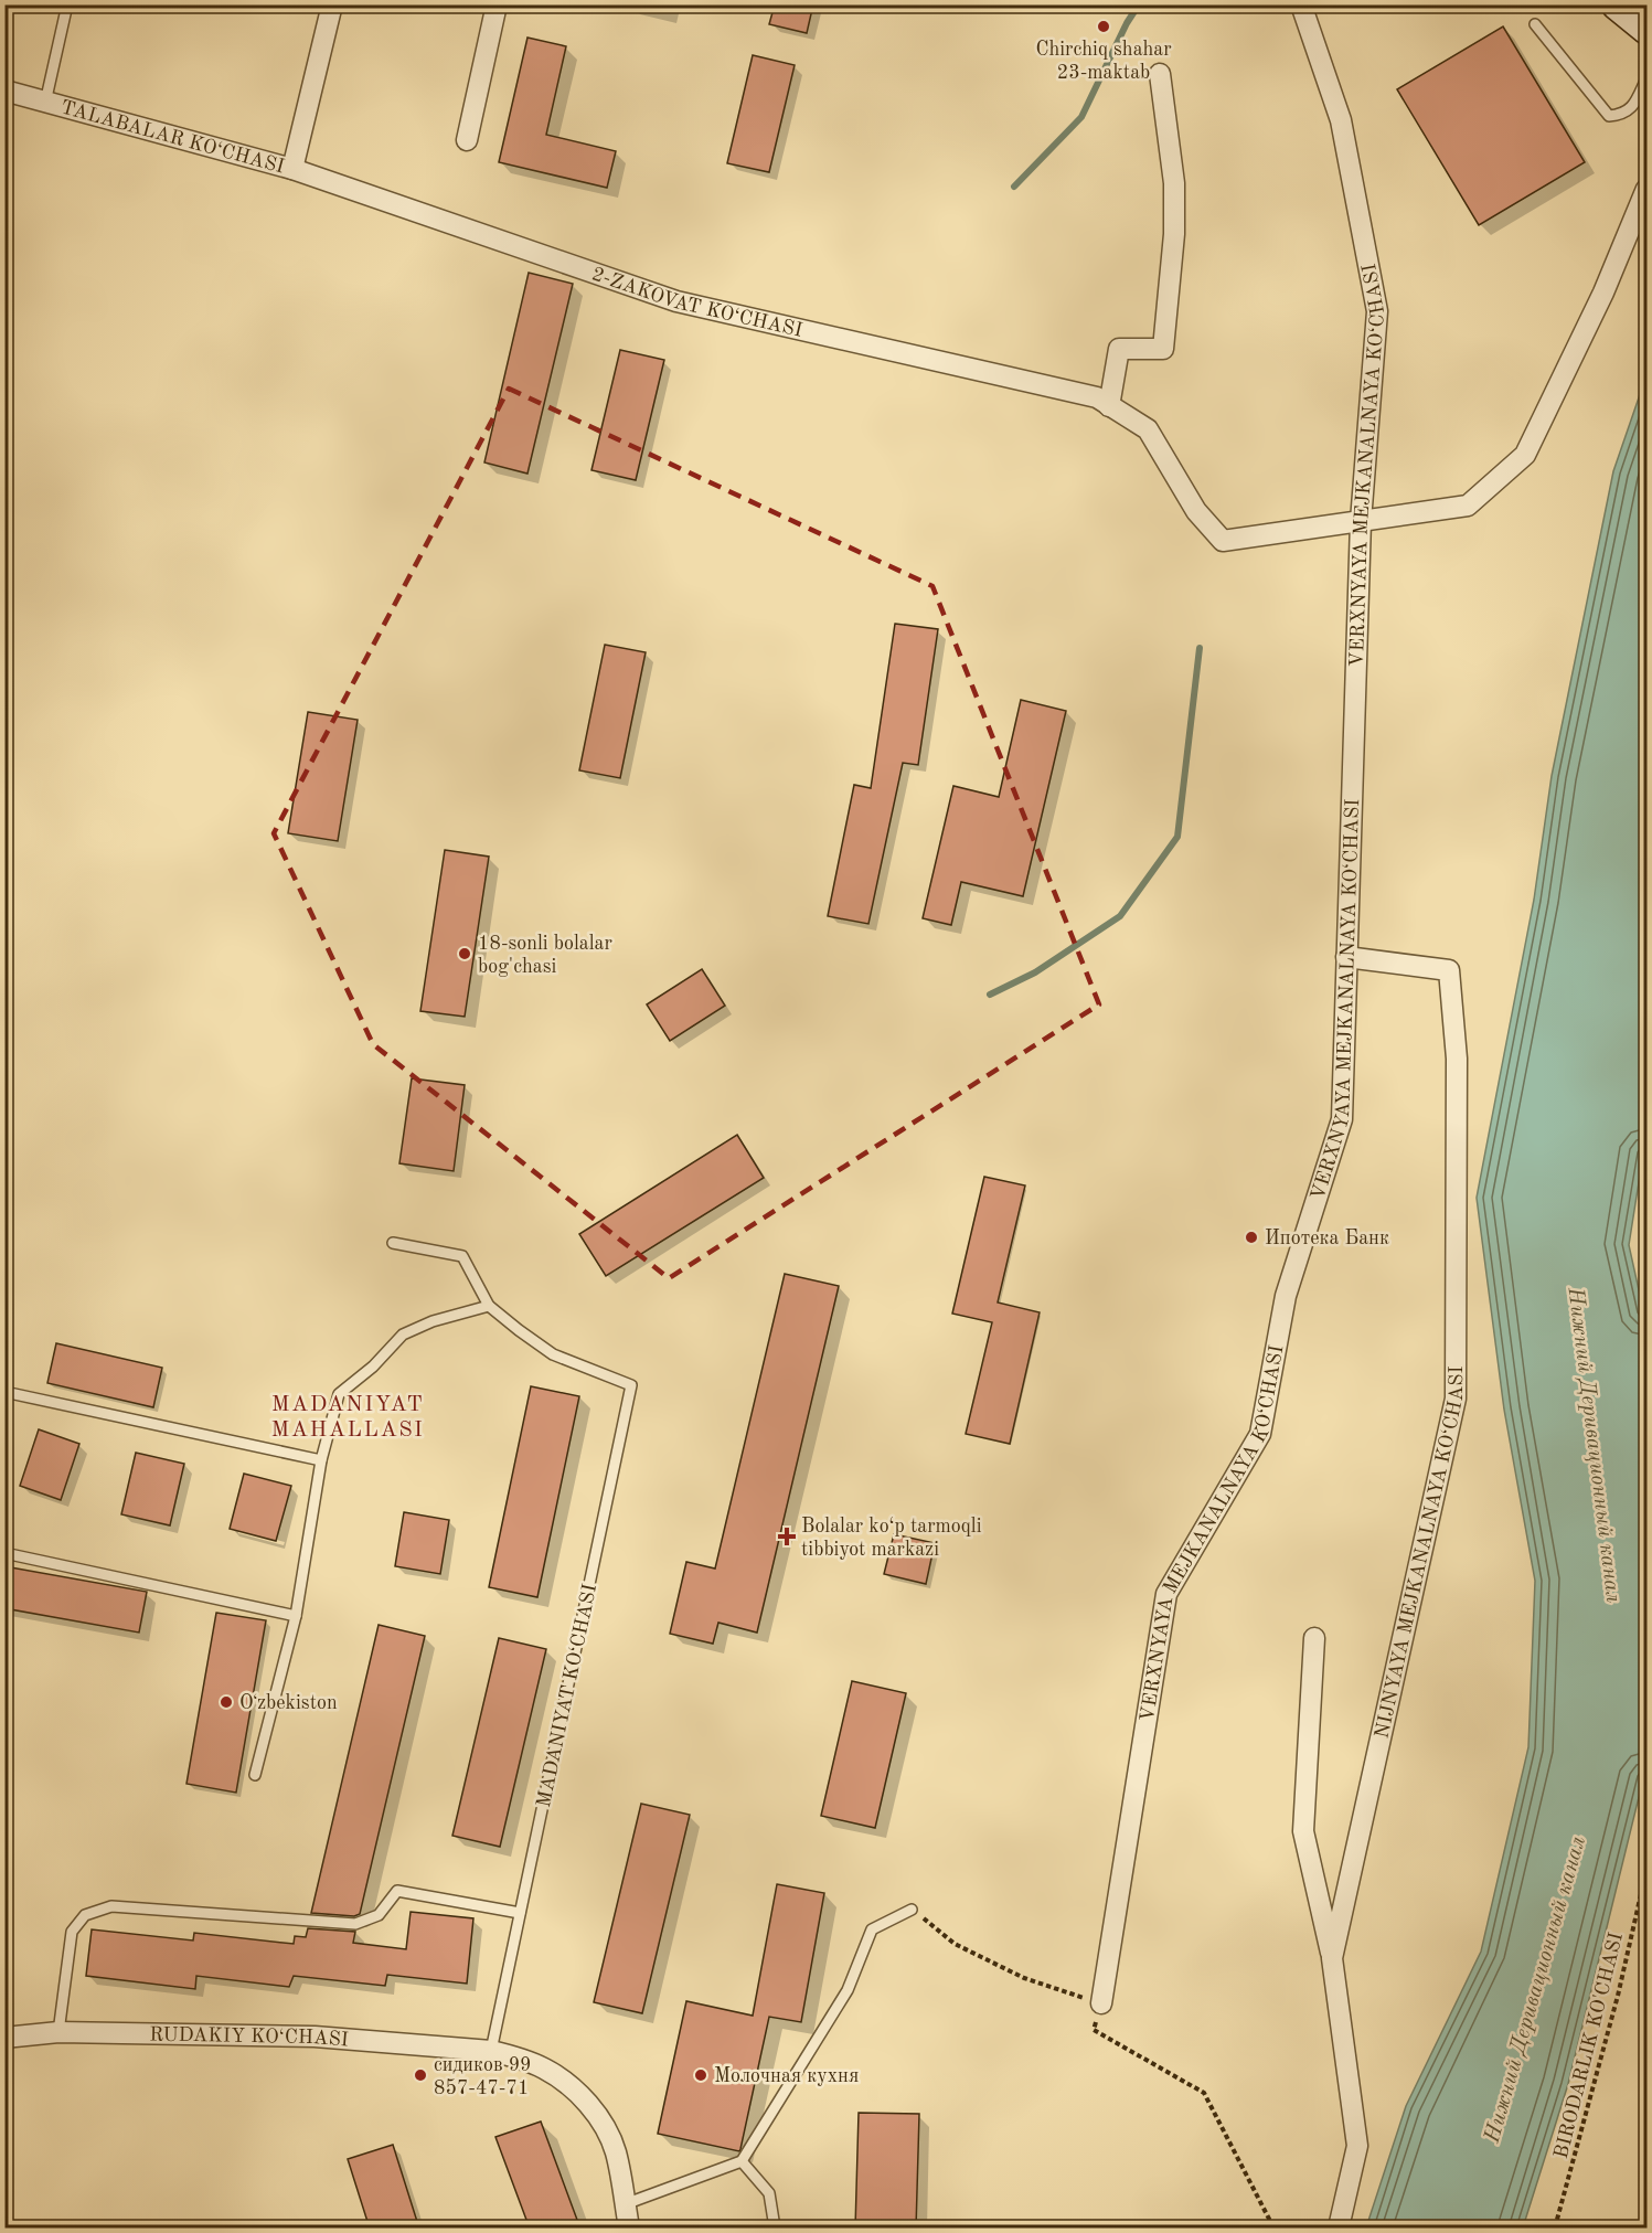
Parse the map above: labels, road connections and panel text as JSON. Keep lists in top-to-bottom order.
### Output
{
  "streets": {
    "street": [
      "TALABALAR KO‘CHASI",
      "2-ZAKOVAT KO‘CHASI",
      "VERXNYAYA MEJKANALNAYA KO‘CHASI",
      "NIJNYAYA MEJKANALNAYA KO‘CHASI",
      "RUDAKIY KO‘CHASI"
    ],
    "lane": ["MADANIYAT KO‘CHASI"],
    "path": ["BIRODARLIK KO'CHASI"]
  },
  "crossings": [
    ["TALABALAR KO‘CHASI", "2-ZAKOVAT KO‘CHASI"],
    ["2-ZAKOVAT KO‘CHASI", "VERXNYAYA MEJKANALNAYA KO‘CHASI"],
    ["VERXNYAYA MEJKANALNAYA KO‘CHASI", "NIJNYAYA MEJKANALNAYA KO‘CHASI"],
    ["MADANIYAT KO‘CHASI", "RUDAKIY KO‘CHASI"]
  ],
  "districts": ["MADANIYAT MAHALLASI"],
  "water": ["Нижний Деривационный канал"],
  "places": {
    "other": [
      "Chirchiq shahar 23-maktab",
      "18-sonli bolalar bog'chasi",
      "Ипотека Банк",
      "Oʻzbekiston",
      "сидиков 99 857-47-71",
      "Молочная кухня"
    ],
    "health": ["Bolalar ko‘p tarmoqli tibbiyot markazi"]
  }
}
